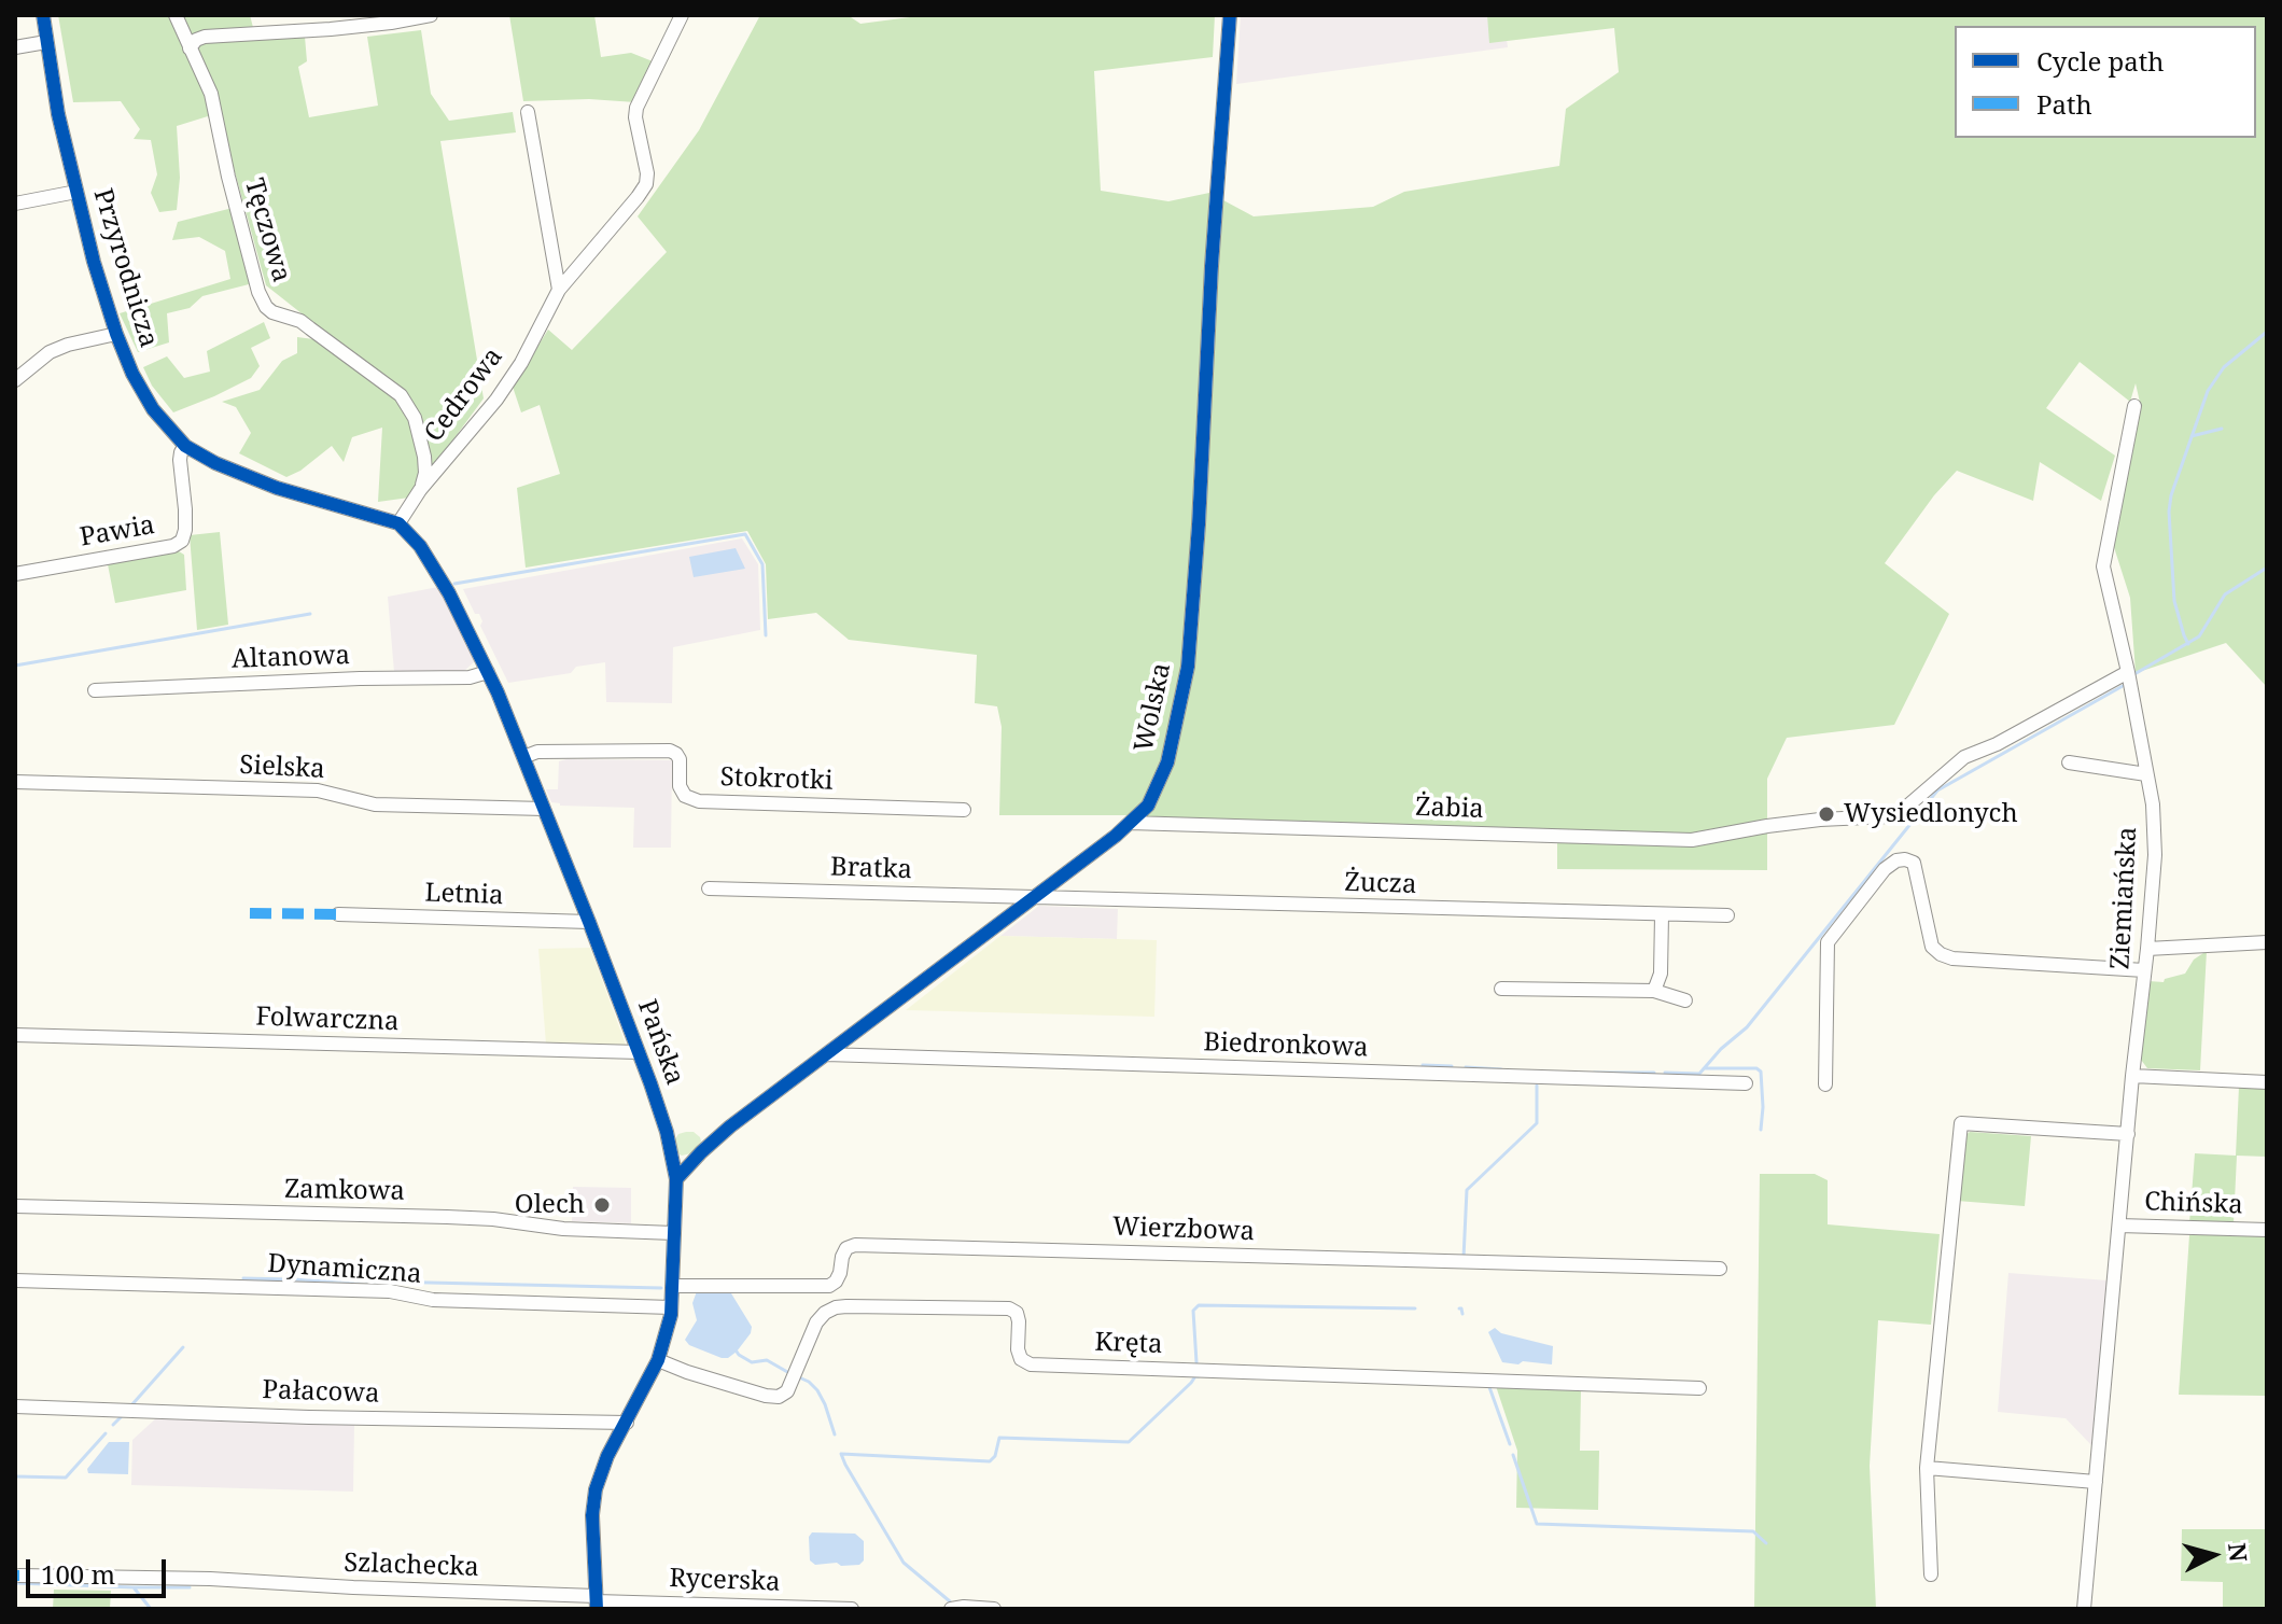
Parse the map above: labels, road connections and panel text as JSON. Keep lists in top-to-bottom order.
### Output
{
  "streets": {
    "street": [
      "Tęczowa",
      "Przyrodnicza",
      "Cedrowa",
      "Pawia",
      "Altanowa",
      "Wolska",
      "Sielska",
      "Stokrotki",
      "Żabia",
      "Bratka",
      "Żucza",
      "Letnia",
      "Ziemiańska",
      "Folwarczna",
      "Pańska",
      "Biedronkowa",
      "Zamkowa",
      "Chińska",
      "Wierzbowa",
      "Dynamiczna",
      "Kręta",
      "Pałacowa",
      "Szlachecka",
      "Rycerska"
    ]
  },
  "crossings": [
    ["Tęczowa", "Cedrowa"],
    ["Przyrodnicza", "Cedrowa"],
    ["Przyrodnicza", "Pawia"],
    ["Przyrodnicza", "Pańska"],
    ["Cedrowa", "Pańska"],
    ["Altanowa", "Pańska"],
    ["Wolska", "Żabia"],
    ["Wolska", "Bratka"],
    ["Wolska", "Żucza"],
    ["Wolska", "Pańska"],
    ["Wolska", "Biedronkowa"],
    ["Sielska", "Pańska"],
    ["Stokrotki", "Pańska"],
    ["Żabia", "Ziemiańska"],
    ["Bratka", "Żucza"],
    ["Letnia", "Pańska"],
    ["Ziemiańska", "Chińska"],
    ["Folwarczna", "Pańska"],
    ["Pańska", "Zamkowa"],
    ["Pańska", "Wierzbowa"],
    ["Pańska", "Dynamiczna"],
    ["Pańska", "Kręta"],
    ["Pańska", "Pałacowa"],
    ["Pańska", "Szlachecka"],
    ["Pańska", "Rycerska"],
    ["Szlachecka", "Rycerska"]
  ],
  "places": ["Wysiedlonych", "Olech"],
  "legend": ["Cycle path", "Path"],
  "scale_bar": "100 m",
  "north": "right"
}
